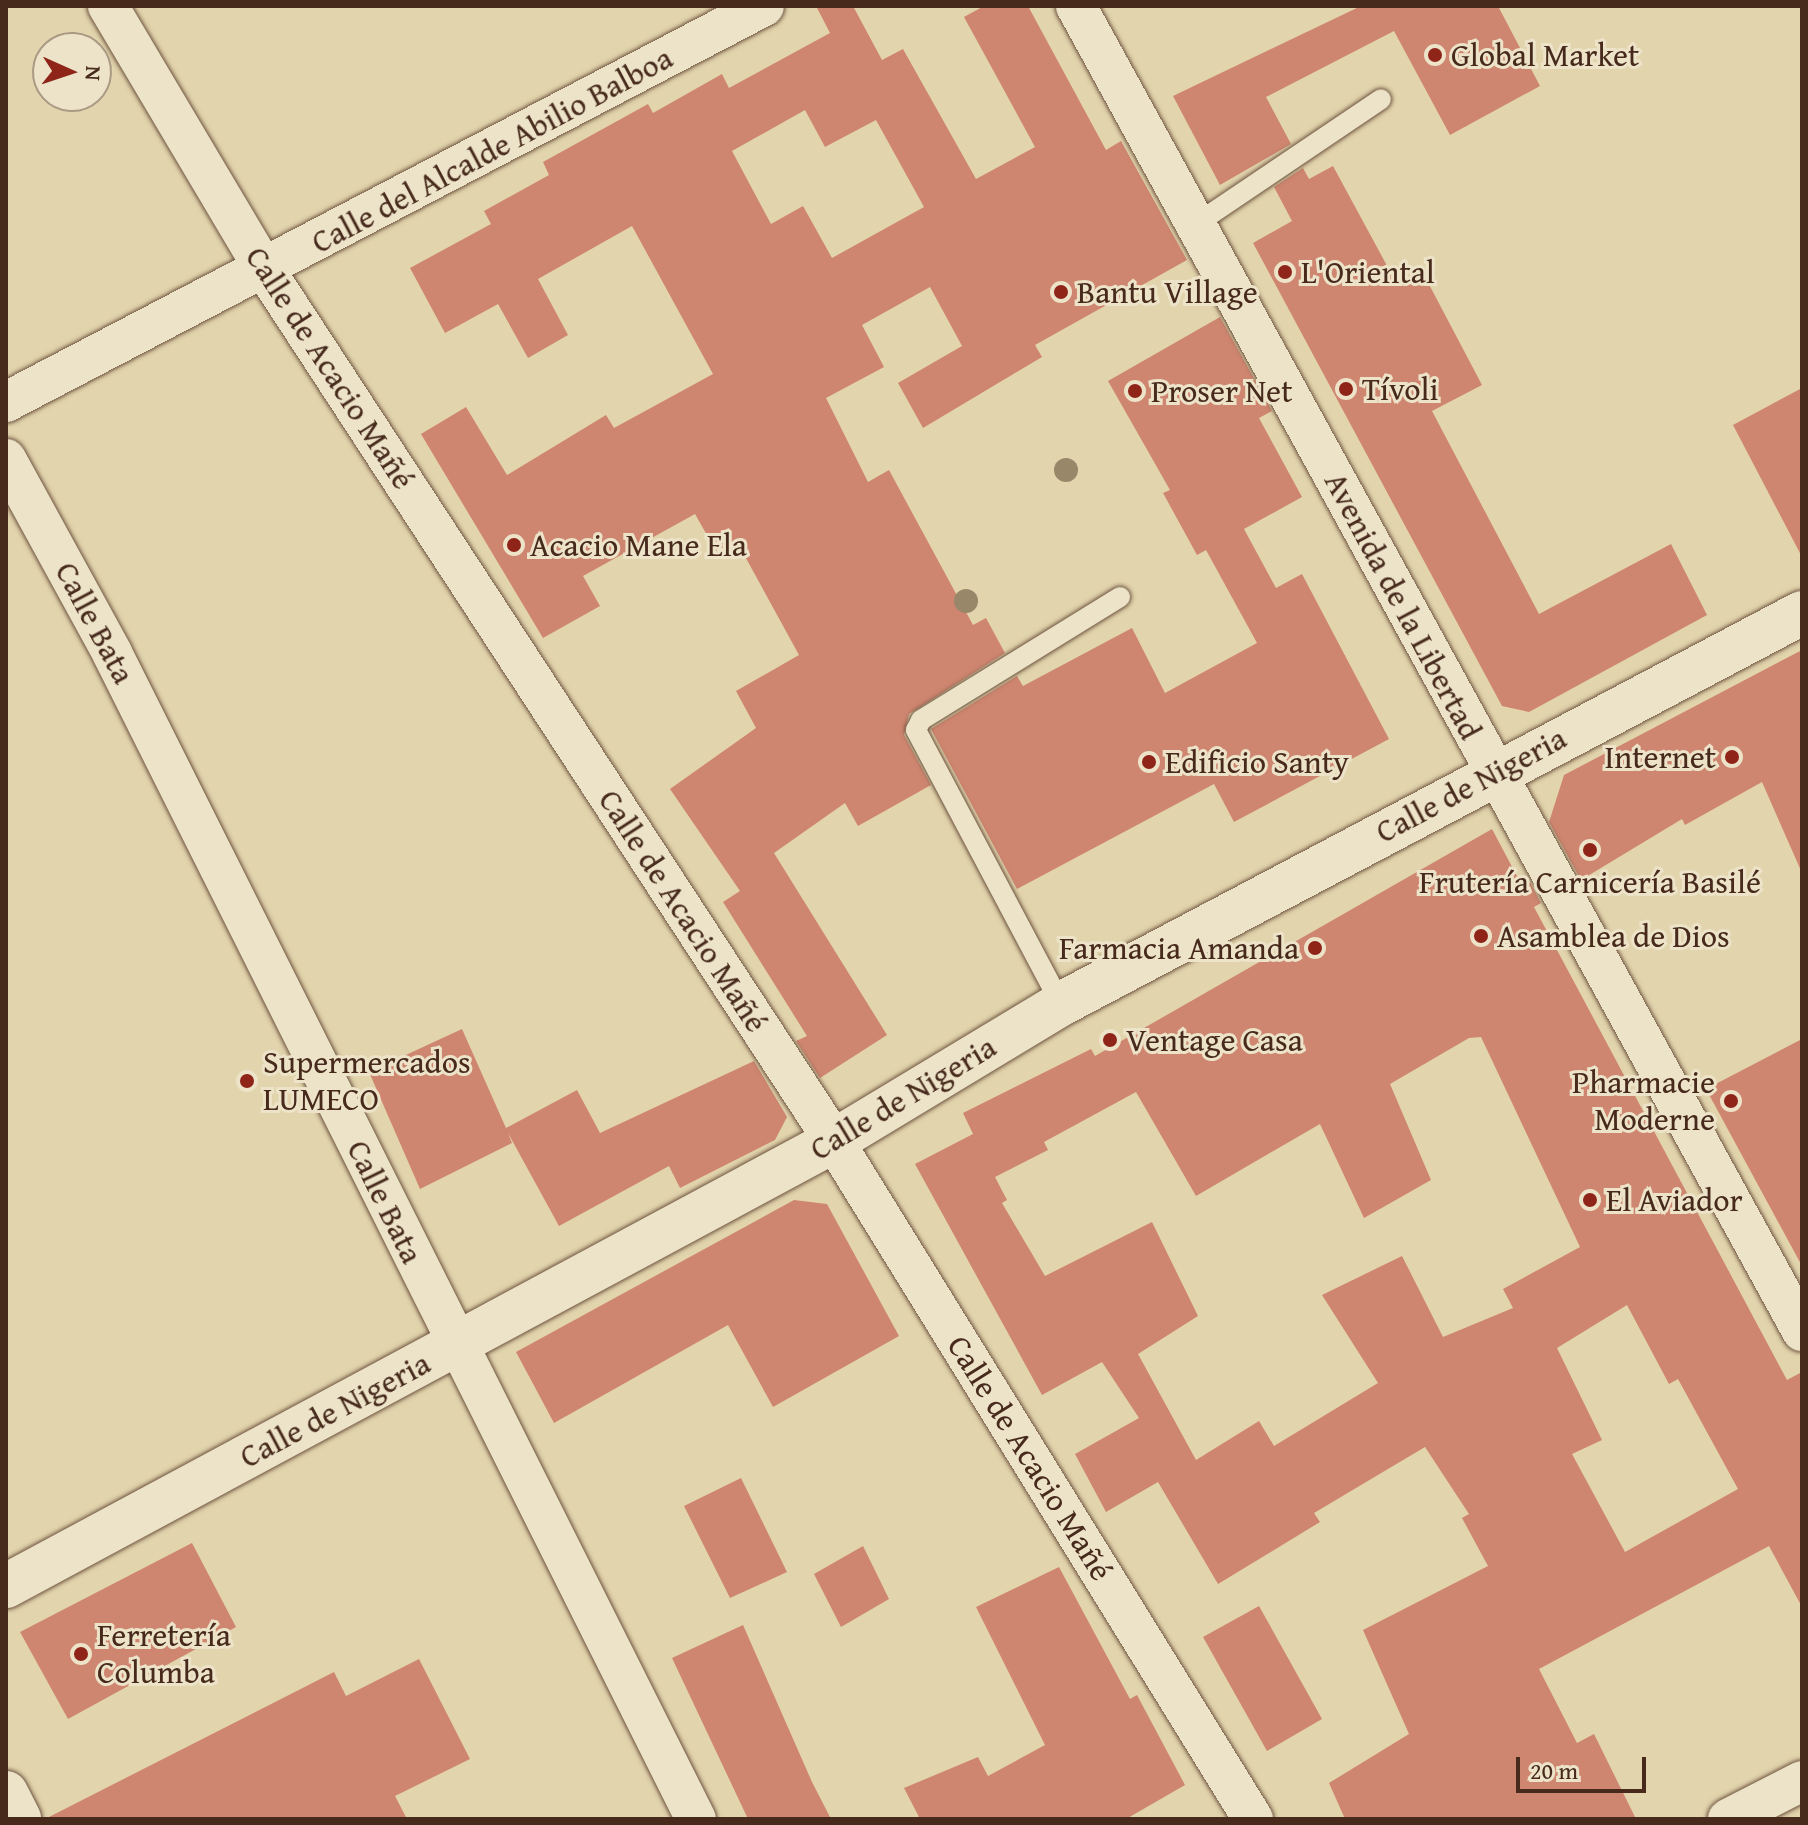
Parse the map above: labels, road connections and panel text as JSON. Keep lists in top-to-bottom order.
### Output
{
  "streets": {
    "street": [
      "Calle del Alcalde Abilio Balboa",
      "Calle de Acacio Mañé",
      "Avenida de la Libertad",
      "Calle Bata",
      "Calle de Nigeria"
    ]
  },
  "crossings": [
    ["Calle del Alcalde Abilio Balboa", "Calle de Acacio Mañé"],
    ["Calle de Acacio Mañé", "Calle de Nigeria"],
    ["Avenida de la Libertad", "Calle de Nigeria"],
    ["Calle Bata", "Calle de Nigeria"]
  ],
  "places": [
    "Global Market",
    "L'Oriental",
    "Bantu Village",
    "Tívoli",
    "Proser Net",
    "Acacio Mane Ela",
    "Internet",
    "Edificio Santy",
    "Frutería Carnicería Basilé",
    "Asamblea de Dios",
    "Farmacia Amanda",
    "Ventage Casa",
    "Supermercados LUMECO",
    "Pharmacie Moderne",
    "El Aviador",
    "Ferretería Columba"
  ],
  "scale_bar": "20 m",
  "north": "right"
}
